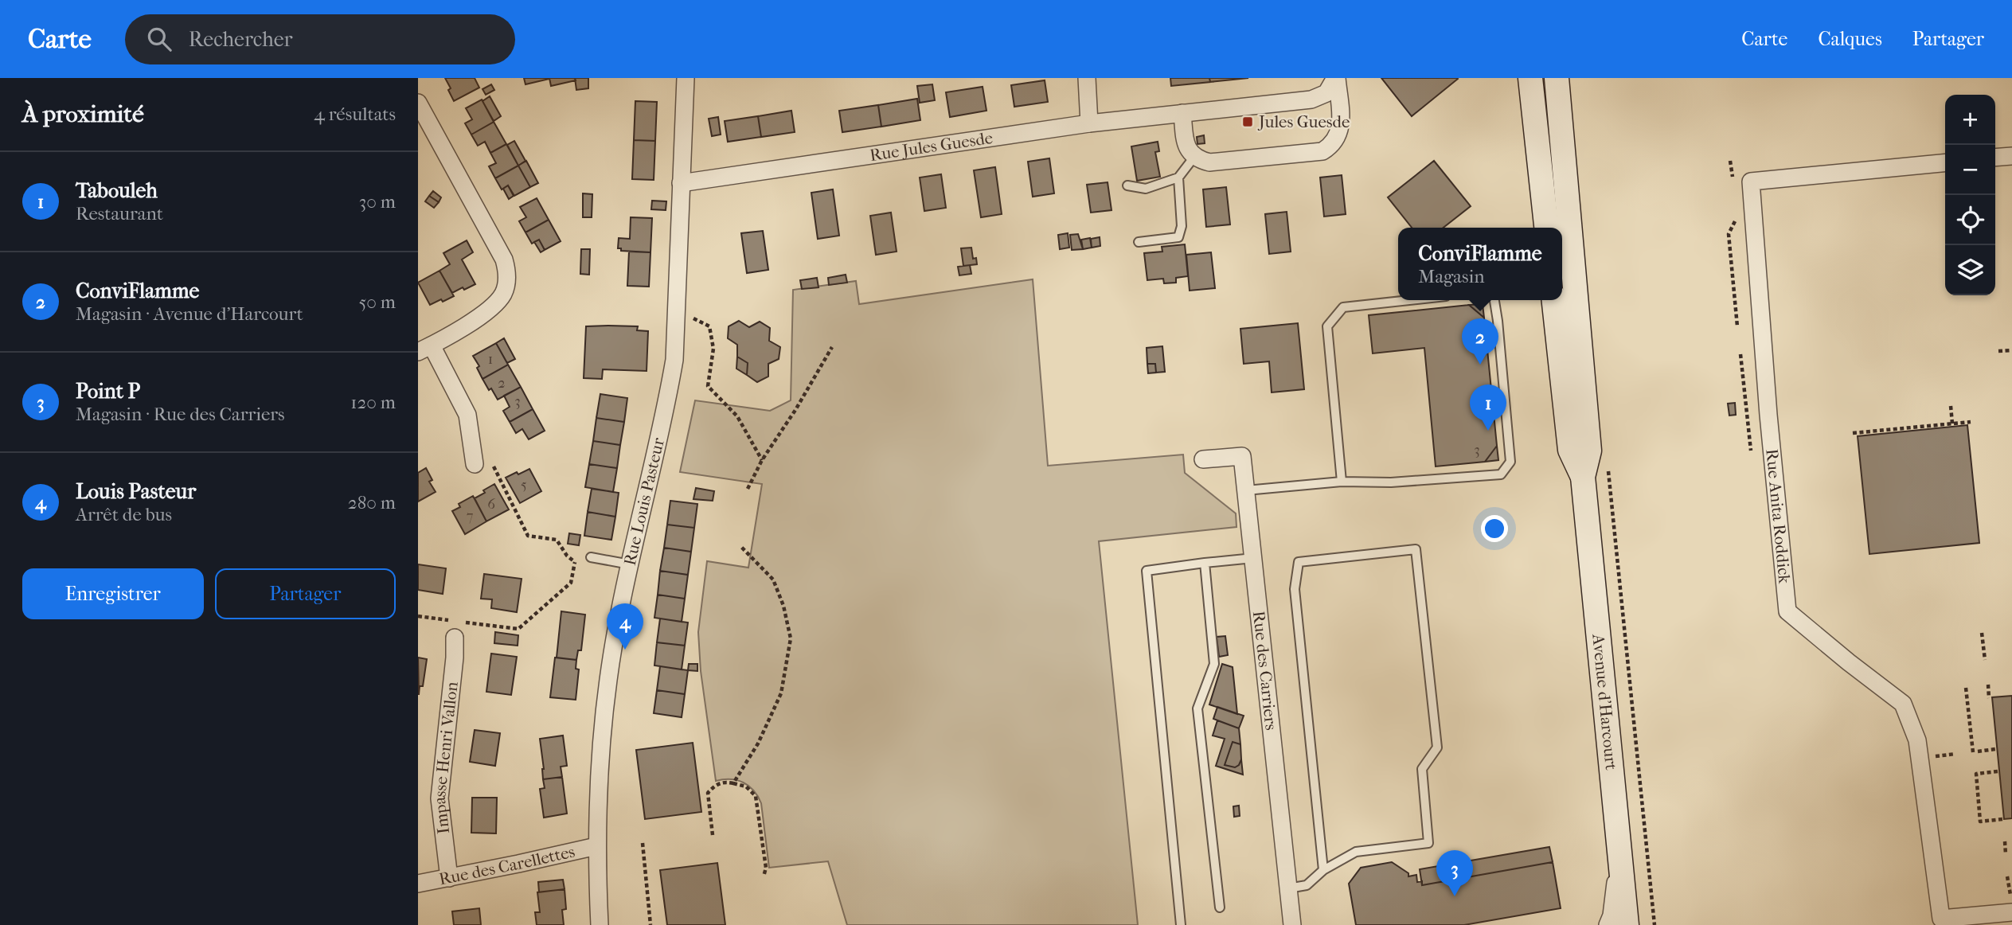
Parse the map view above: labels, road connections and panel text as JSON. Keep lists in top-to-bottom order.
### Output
{
  "streets": {
    "main road": ["Avenue d'Harcourt"],
    "street": [
      "Rue Jules Guesde",
      "Rue Louis Pasteur",
      "Rue Anita Roddick",
      "Rue des Carriers",
      "Impasse Henri Vallon",
      "Rue des Carellettes"
    ]
  },
  "crossings": [
    ["Rue Jules Guesde", "Rue Louis Pasteur"],
    ["Rue Louis Pasteur", "Rue des Carellettes"],
    ["Impasse Henri Vallon", "Rue des Carellettes"]
  ],
  "places": {
    "transit": ["Jules Guesde"]
  },
  "house_numbers": [
    "1",
    "2",
    "3",
    "3",
    "5",
    "6",
    "7"
  ],
  "page": {
    "header": "Carte",
    "search": "Rechercher",
    "nav": ["Carte", "Calques", "Partager"],
    "heading": ["À proximité", "4 résultats"],
    "map_buttons": ["+", "−"],
    "list": [
      {
        "mark": "1",
        "name": "Tabouleh",
        "note": "Restaurant",
        "value": "30 m"
      },
      {
        "mark": "2",
        "name": "ConviFlamme",
        "note": "Magasin · Avenue d'Harcourt",
        "value": "50 m"
      },
      {
        "mark": "3",
        "name": "Point P",
        "note": "Magasin · Rue des Carriers",
        "value": "120 m"
      },
      {
        "mark": "4",
        "name": "Louis Pasteur",
        "note": "Arrêt de bus",
        "value": "280 m"
      }
    ],
    "popup": ["ConviFlamme", "Magasin"],
    "pins": [
      "2",
      "1",
      "4",
      "3"
    ],
    "buttons": ["Enregistrer", "Partager"]
  }
}
